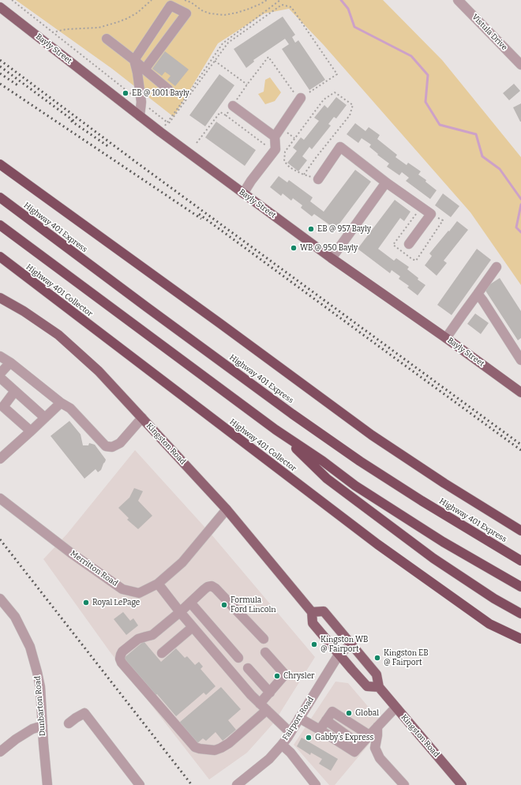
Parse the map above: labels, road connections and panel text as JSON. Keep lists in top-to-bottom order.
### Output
{
  "streets": {
    "highway": ["Highway 401 Express", "Highway 401 Collector"],
    "main road": ["Bayly Street", "Kingston Road"],
    "street": [
      "Vistula Drive",
      "Merritton Road",
      "Dunbarton Road",
      "Fairport Road"
    ]
  },
  "crossings": [
    ["Kingston Road", "Merritton Road"],
    ["Kingston Road", "Fairport Road"]
  ],
  "places": [
    "EB @ 1001 Bayly",
    "EB @ 957 Bayly",
    "WB @ 950 Bayly",
    "Royal LePage",
    "Formula Ford Lincoln",
    "Kingston WB @ Fairport",
    "Kingston EB @ Fairport",
    "Chrysler",
    "Global",
    "Gabby’s Express"
  ]
}
